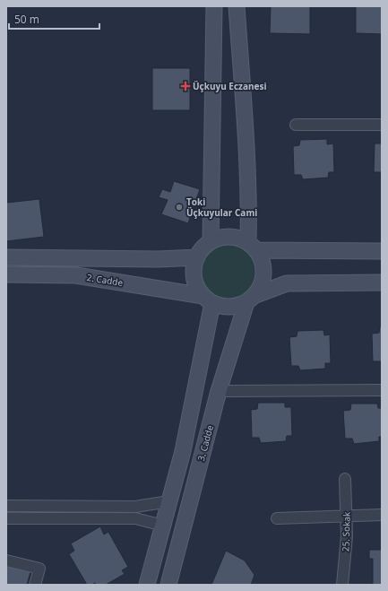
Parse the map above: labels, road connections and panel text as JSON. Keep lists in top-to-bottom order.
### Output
{
  "streets": {
    "main road": ["2. Cadde", "3. Cadde"],
    "street": ["25. Sokak"]
  },
  "crossings": [
    ["2. Cadde", "3. Cadde"]
  ],
  "places": {
    "health": ["Üçkuyu Eczanesi"],
    "other": ["Toki Üçkuyular Cami"]
  },
  "scale_bar": "50 m"
}
